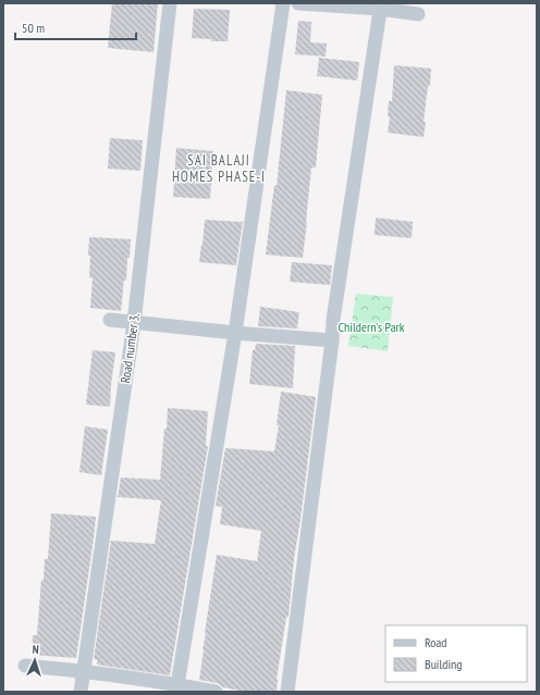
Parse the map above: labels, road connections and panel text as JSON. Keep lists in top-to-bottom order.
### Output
{
  "streets": {
    "street": ["Road number 3."]
  },
  "districts": ["SAI BALAJI HOMES PHASE-I"],
  "parks": ["Childern's Park"],
  "legend": ["Road", "Building"],
  "scale_bar": "50 m",
  "north": "top"
}
